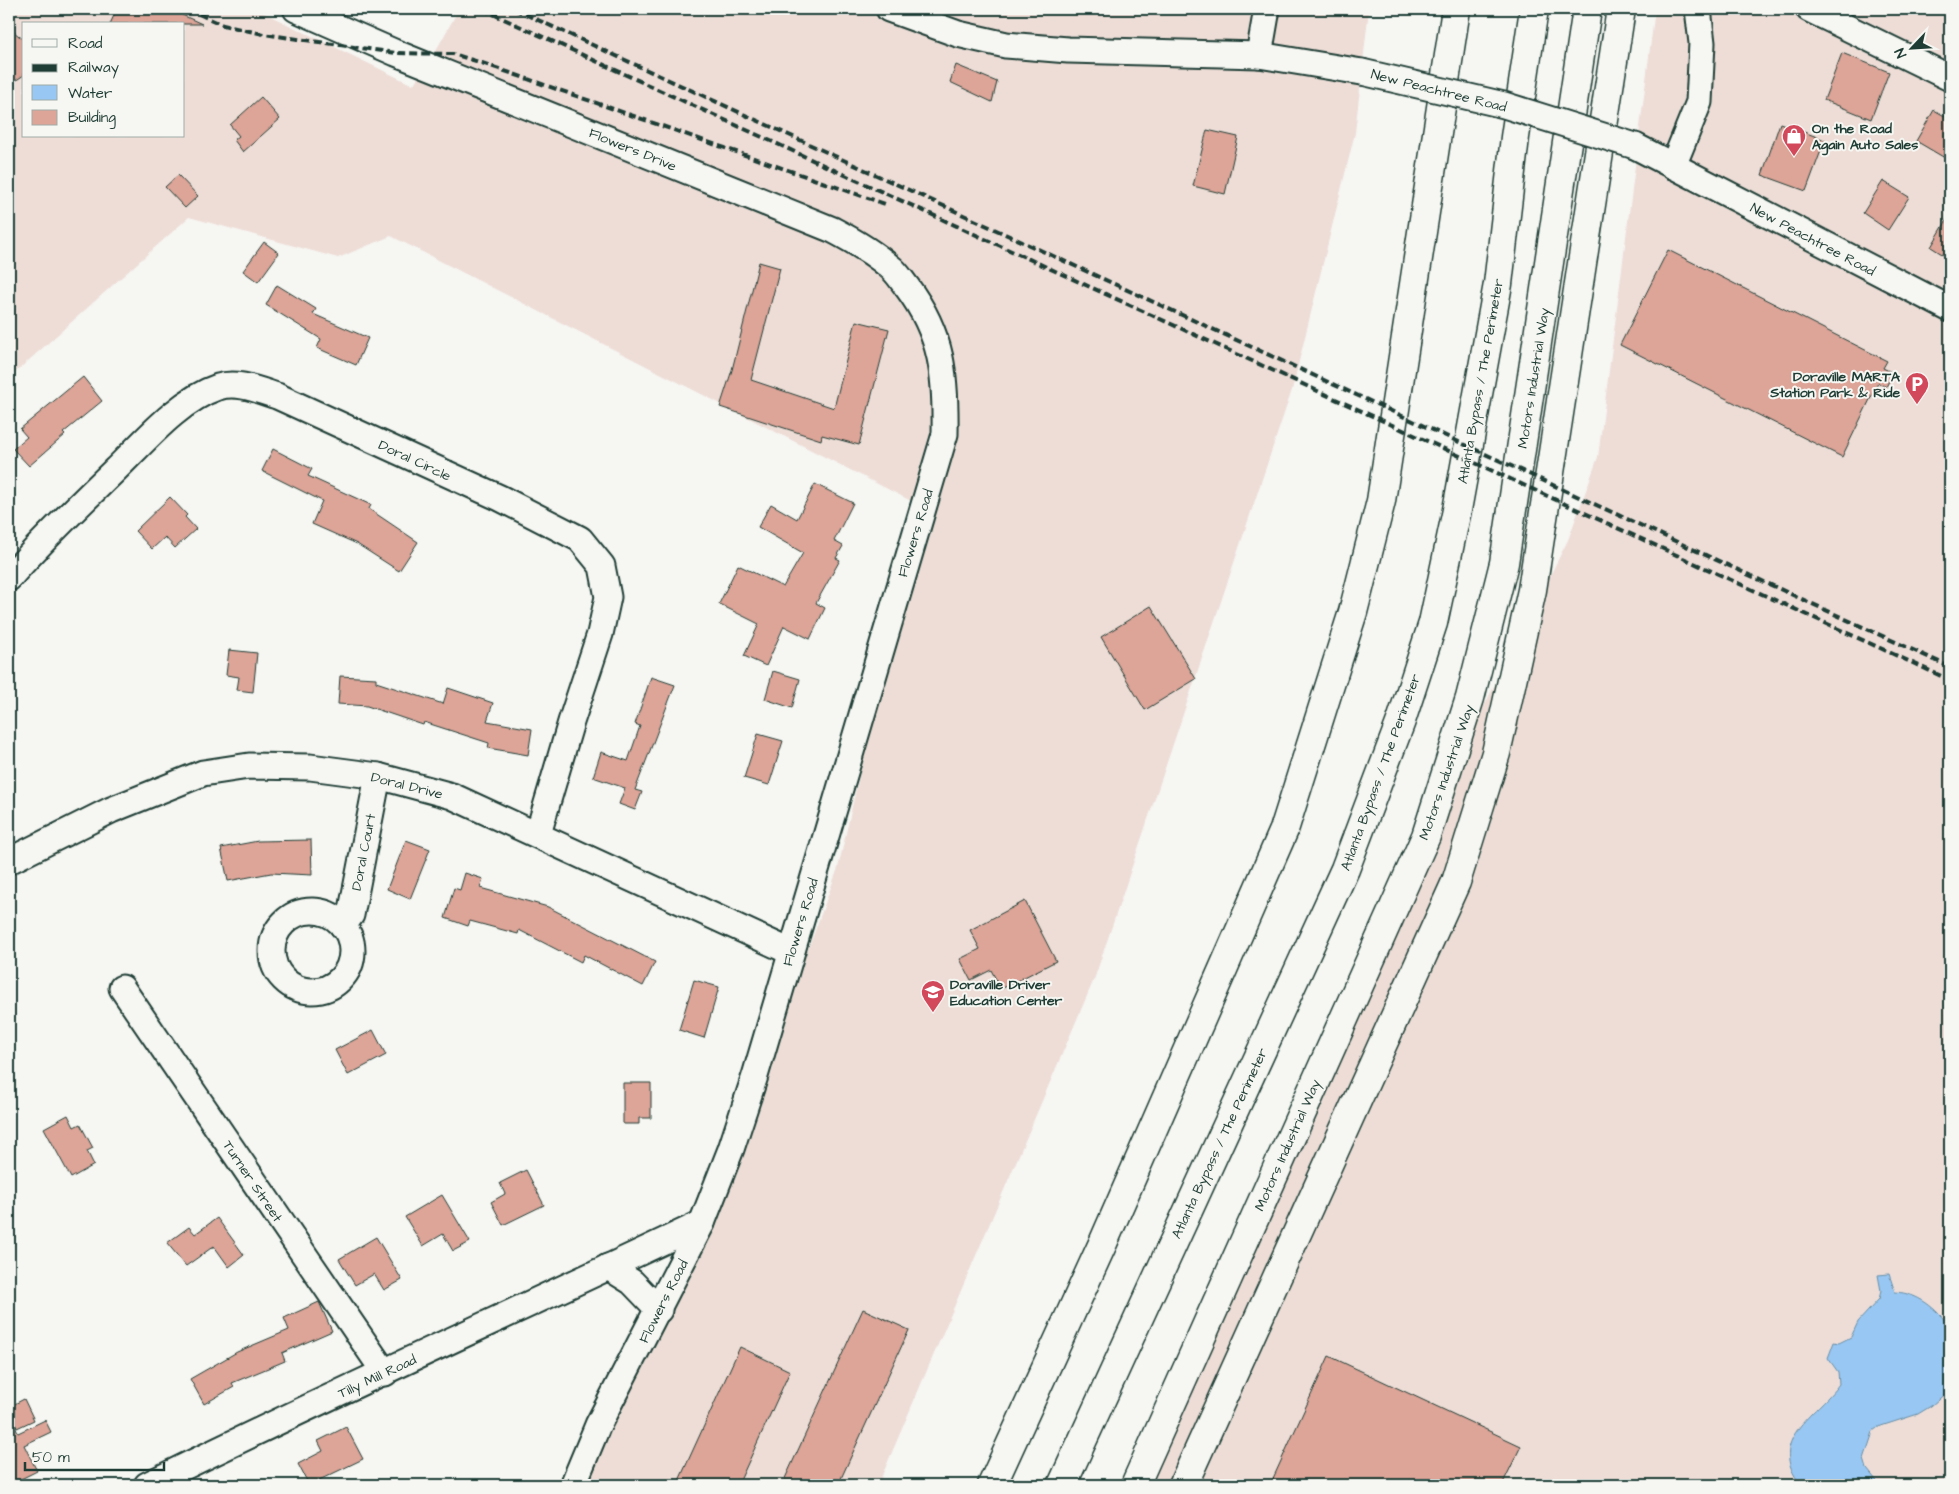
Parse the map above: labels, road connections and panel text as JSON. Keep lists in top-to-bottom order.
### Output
{
  "streets": {
    "main road": ["Motors Industrial Way", "Atlanta Bypass / The Perimeter"],
    "street": [
      "New Peachtree Road",
      "Flowers Drive",
      "Doral Circle",
      "Flowers Road",
      "Doral Drive",
      "Doral Court",
      "Turner Street",
      "Tilly Mill Road"
    ]
  },
  "crossings": [
    ["Flowers Drive", "Flowers Road"],
    ["Doral Circle", "Doral Drive"],
    ["Flowers Road", "Doral Drive"],
    ["Flowers Road", "Tilly Mill Road"],
    ["Doral Drive", "Doral Court"],
    ["Turner Street", "Tilly Mill Road"]
  ],
  "places": {
    "shop": ["On the Road Again Auto Sales"],
    "parking": ["Doraville MARTA Station Park & Ride"],
    "school or university": ["Doraville Driver Education Center"]
  },
  "legend": [
    "Road",
    "Railway",
    "Water",
    "Building"
  ],
  "scale_bar": "50 m",
  "north": "bottom left"
}
